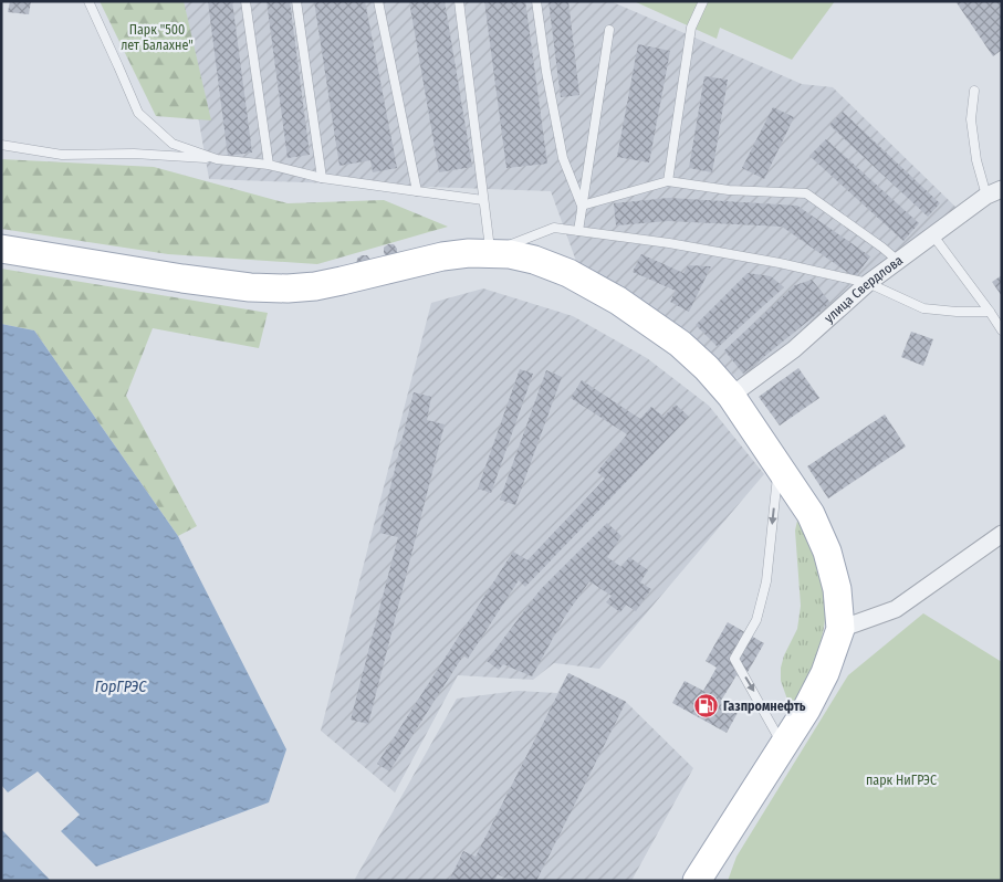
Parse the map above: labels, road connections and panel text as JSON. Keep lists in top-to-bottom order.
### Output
{
  "streets": {
    "street": ["улица Свердлова"]
  },
  "water": ["ГорГРЭС"],
  "parks": ["Парк \"500 лет Балахне\"", "парк НиГРЭС"],
  "places": {
    "fuel station": ["Газпромнефть"]
  }
}
